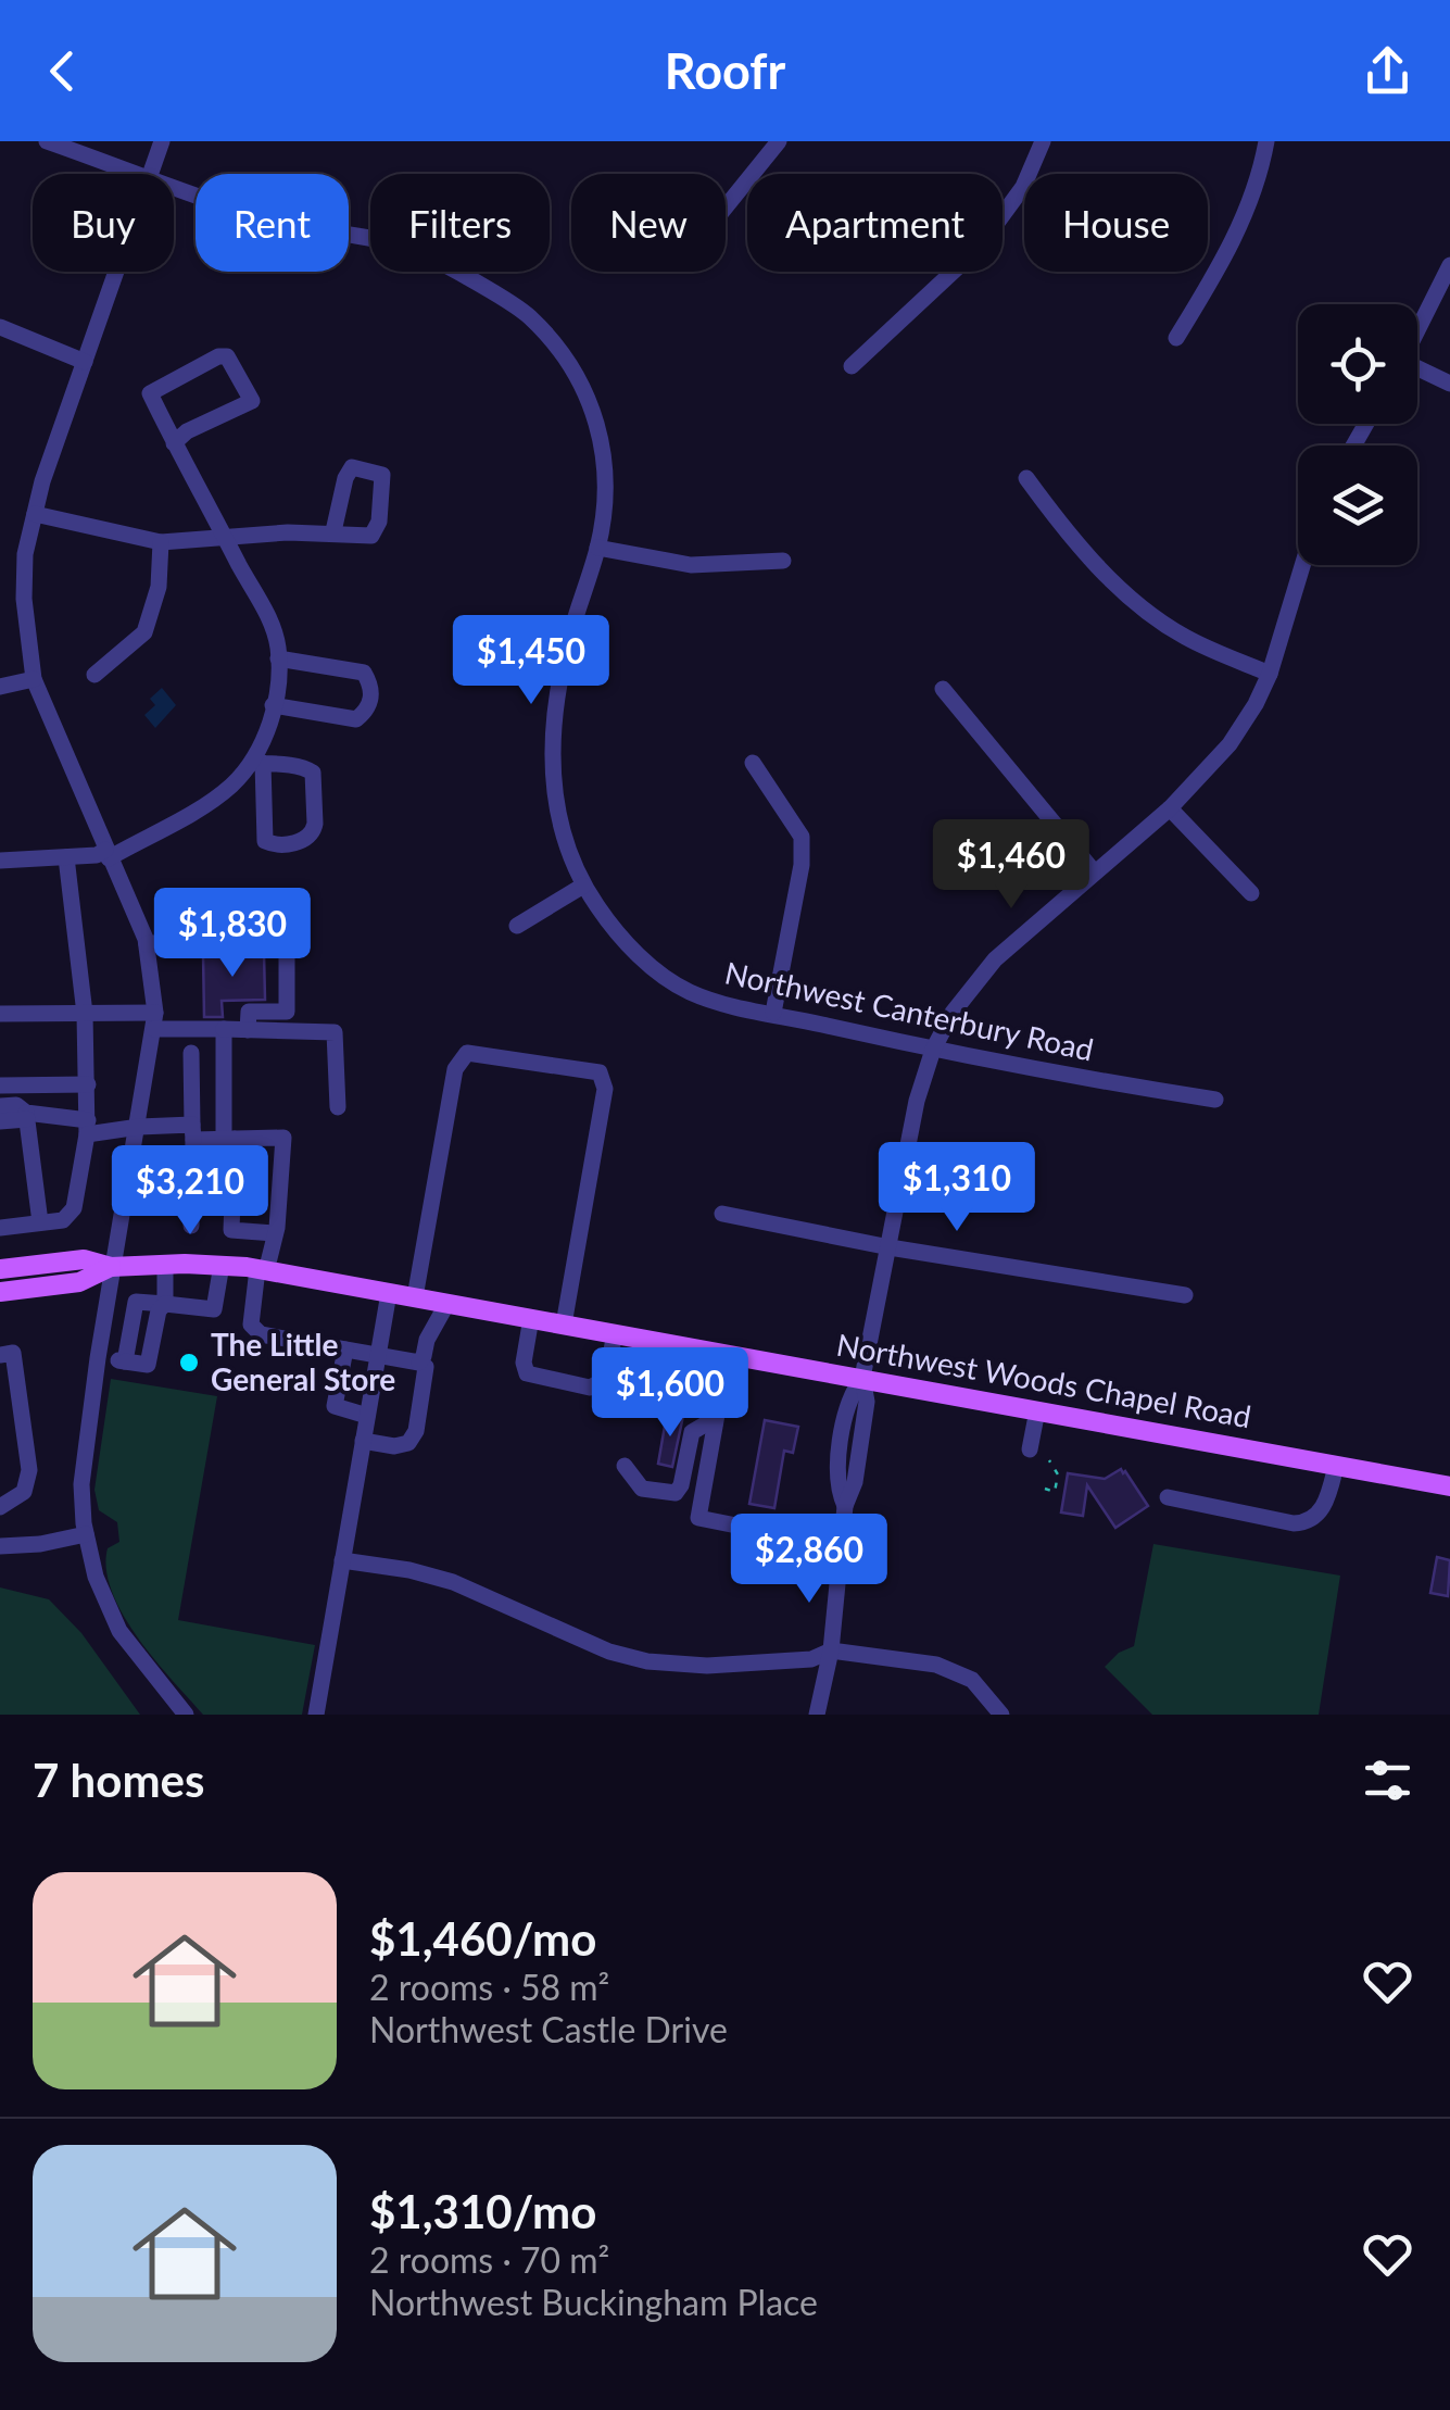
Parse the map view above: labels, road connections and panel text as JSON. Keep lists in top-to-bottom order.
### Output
{
  "streets": {
    "main road": ["Northwest Woods Chapel Road"],
    "street": ["Northwest Canterbury Road"]
  },
  "places": ["The Little General Store"],
  "page": {
    "header": "Roofr",
    "chip": [
      "Buy",
      "Rent",
      "Filters",
      "New",
      "Apartment",
      "House"
    ],
    "price": [
      "$1,450",
      "$1,460",
      "$1,830",
      "$1,310",
      "$3,210",
      "$1,600",
      "$2,860"
    ],
    "heading": "7 homes",
    "list": [
      {
        "name": "$1,460/mo",
        "note": "2 rooms · 58 m² · Northwest Castle Drive"
      },
      {
        "name": "$1,310/mo",
        "note": "2 rooms · 70 m² · Northwest Buckingham Place"
      }
    ]
  }
}
